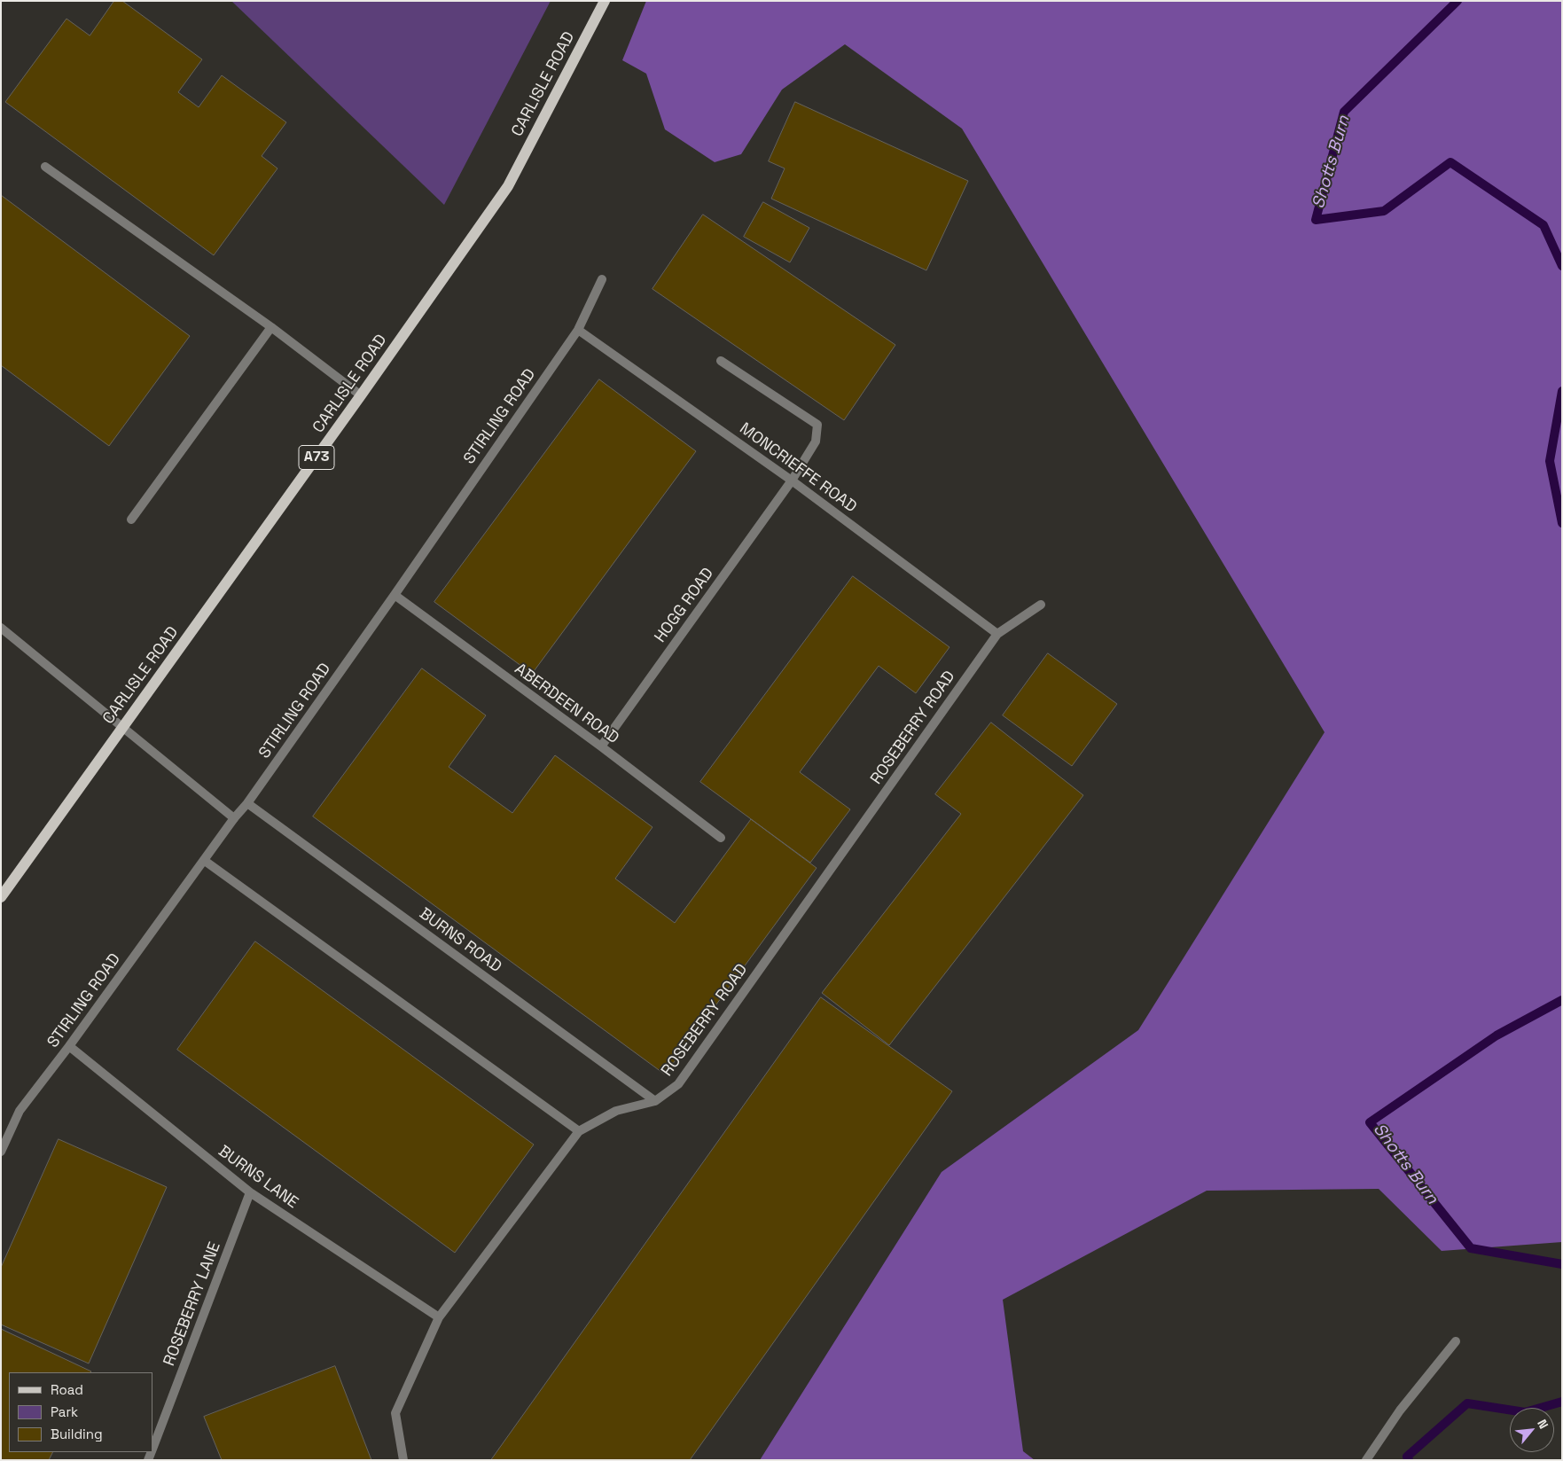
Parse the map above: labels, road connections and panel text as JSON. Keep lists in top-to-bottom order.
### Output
{
  "streets": {
    "main road": ["CARLISLE ROAD", "A73"],
    "street": [
      "STIRLING ROAD",
      "MONCRIEFFE ROAD",
      "HOGG ROAD",
      "ABERDEEN ROAD",
      "ROSEBERRY ROAD",
      "BURNS ROAD",
      "BURNS LANE",
      "ROSEBERRY LANE"
    ]
  },
  "crossings": [
    ["STIRLING ROAD", "MONCRIEFFE ROAD"],
    ["STIRLING ROAD", "ABERDEEN ROAD"],
    ["STIRLING ROAD", "BURNS ROAD"],
    ["STIRLING ROAD", "BURNS LANE"],
    ["MONCRIEFFE ROAD", "HOGG ROAD"],
    ["MONCRIEFFE ROAD", "ROSEBERRY ROAD"],
    ["HOGG ROAD", "ABERDEEN ROAD"],
    ["ROSEBERRY ROAD", "BURNS ROAD"],
    ["ROSEBERRY ROAD", "BURNS LANE"],
    ["BURNS LANE", "ROSEBERRY LANE"]
  ],
  "water": ["Shotts Burn"],
  "legend": ["Road", "Park", "Building"],
  "north": "top right"
}
